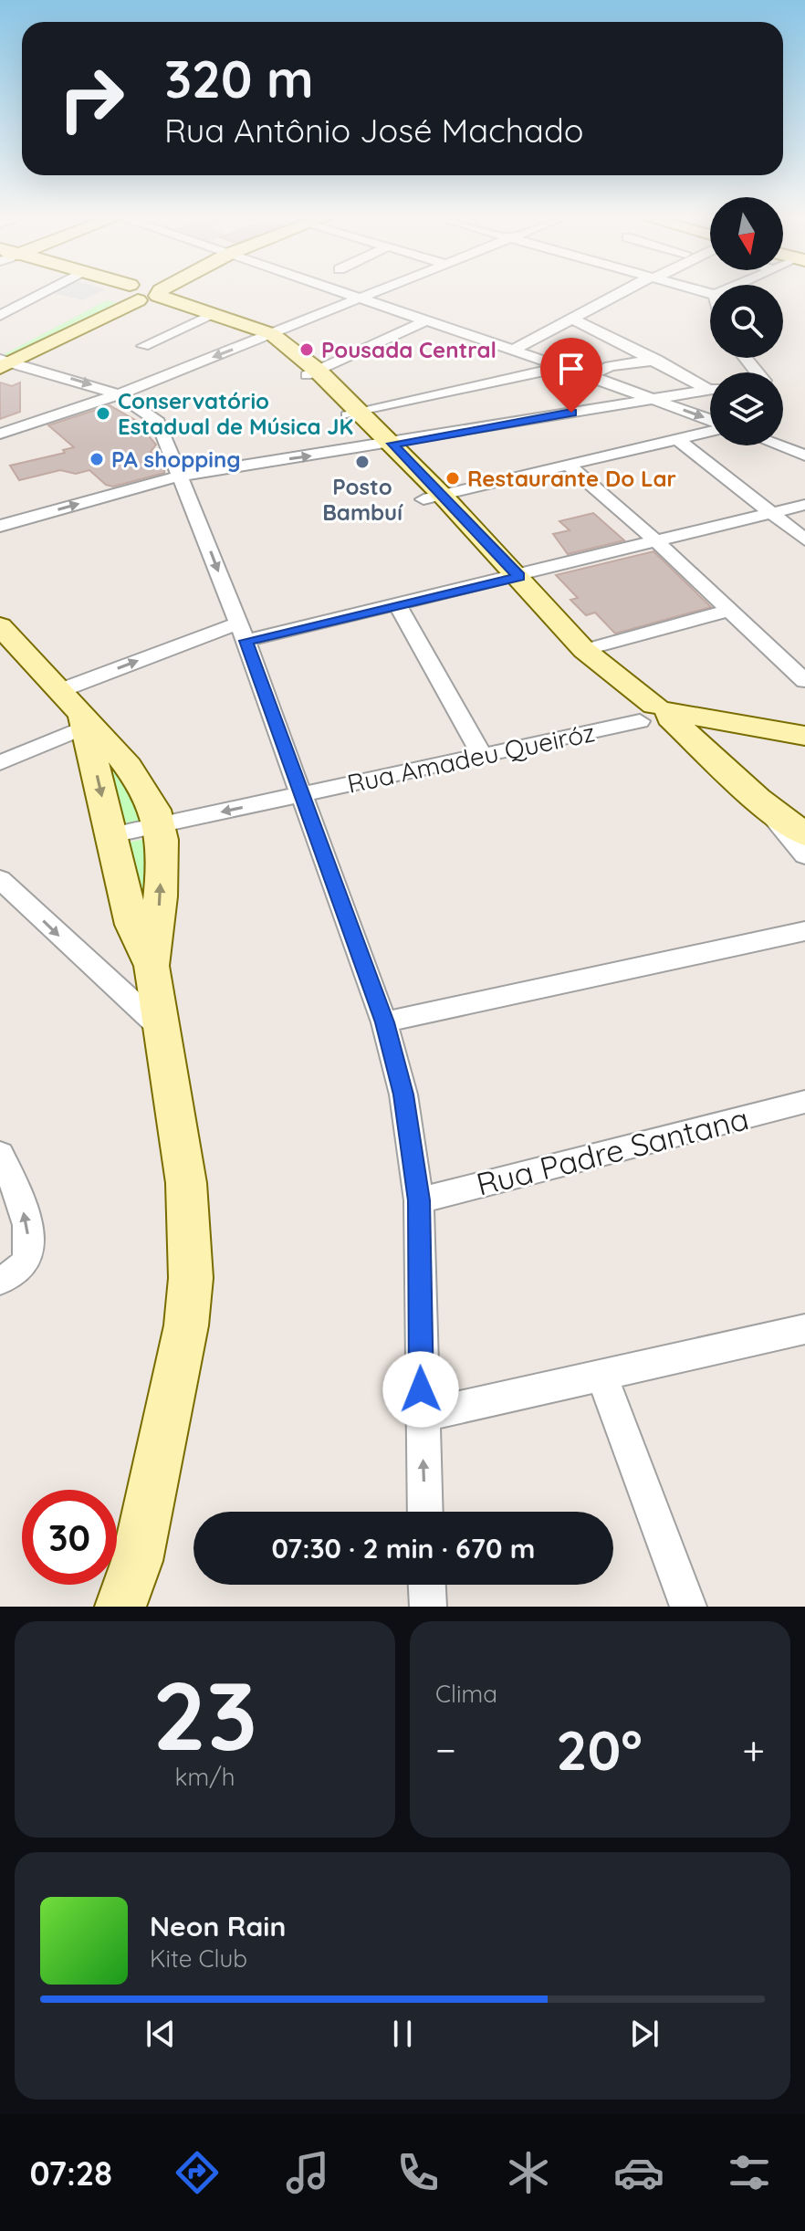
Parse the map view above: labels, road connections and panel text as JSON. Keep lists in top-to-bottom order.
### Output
{
  "streets": {
    "street": ["Rua Amadeu Queiróz", "Rua Padre Santana"]
  },
  "places": [
    "Pousada Central",
    "Conservatório Estadual de Música JK",
    "PA shopping",
    "Posto Bambuí",
    "Restaurante Do Lar"
  ],
  "north": "bottom",
  "page": {
    "turn": ["320 m", "Rua Antônio José Machado"],
    "limit": "30",
    "trip": "07:30 · 2 min · 670 m",
    "tile": [
      ["23", "km/h"],
      "Clima"
    ],
    "heat": ["−", "20°", "+"],
    "song": ["Neon Rain", "Kite Club"],
    "tabs": "07:28"
  }
}
